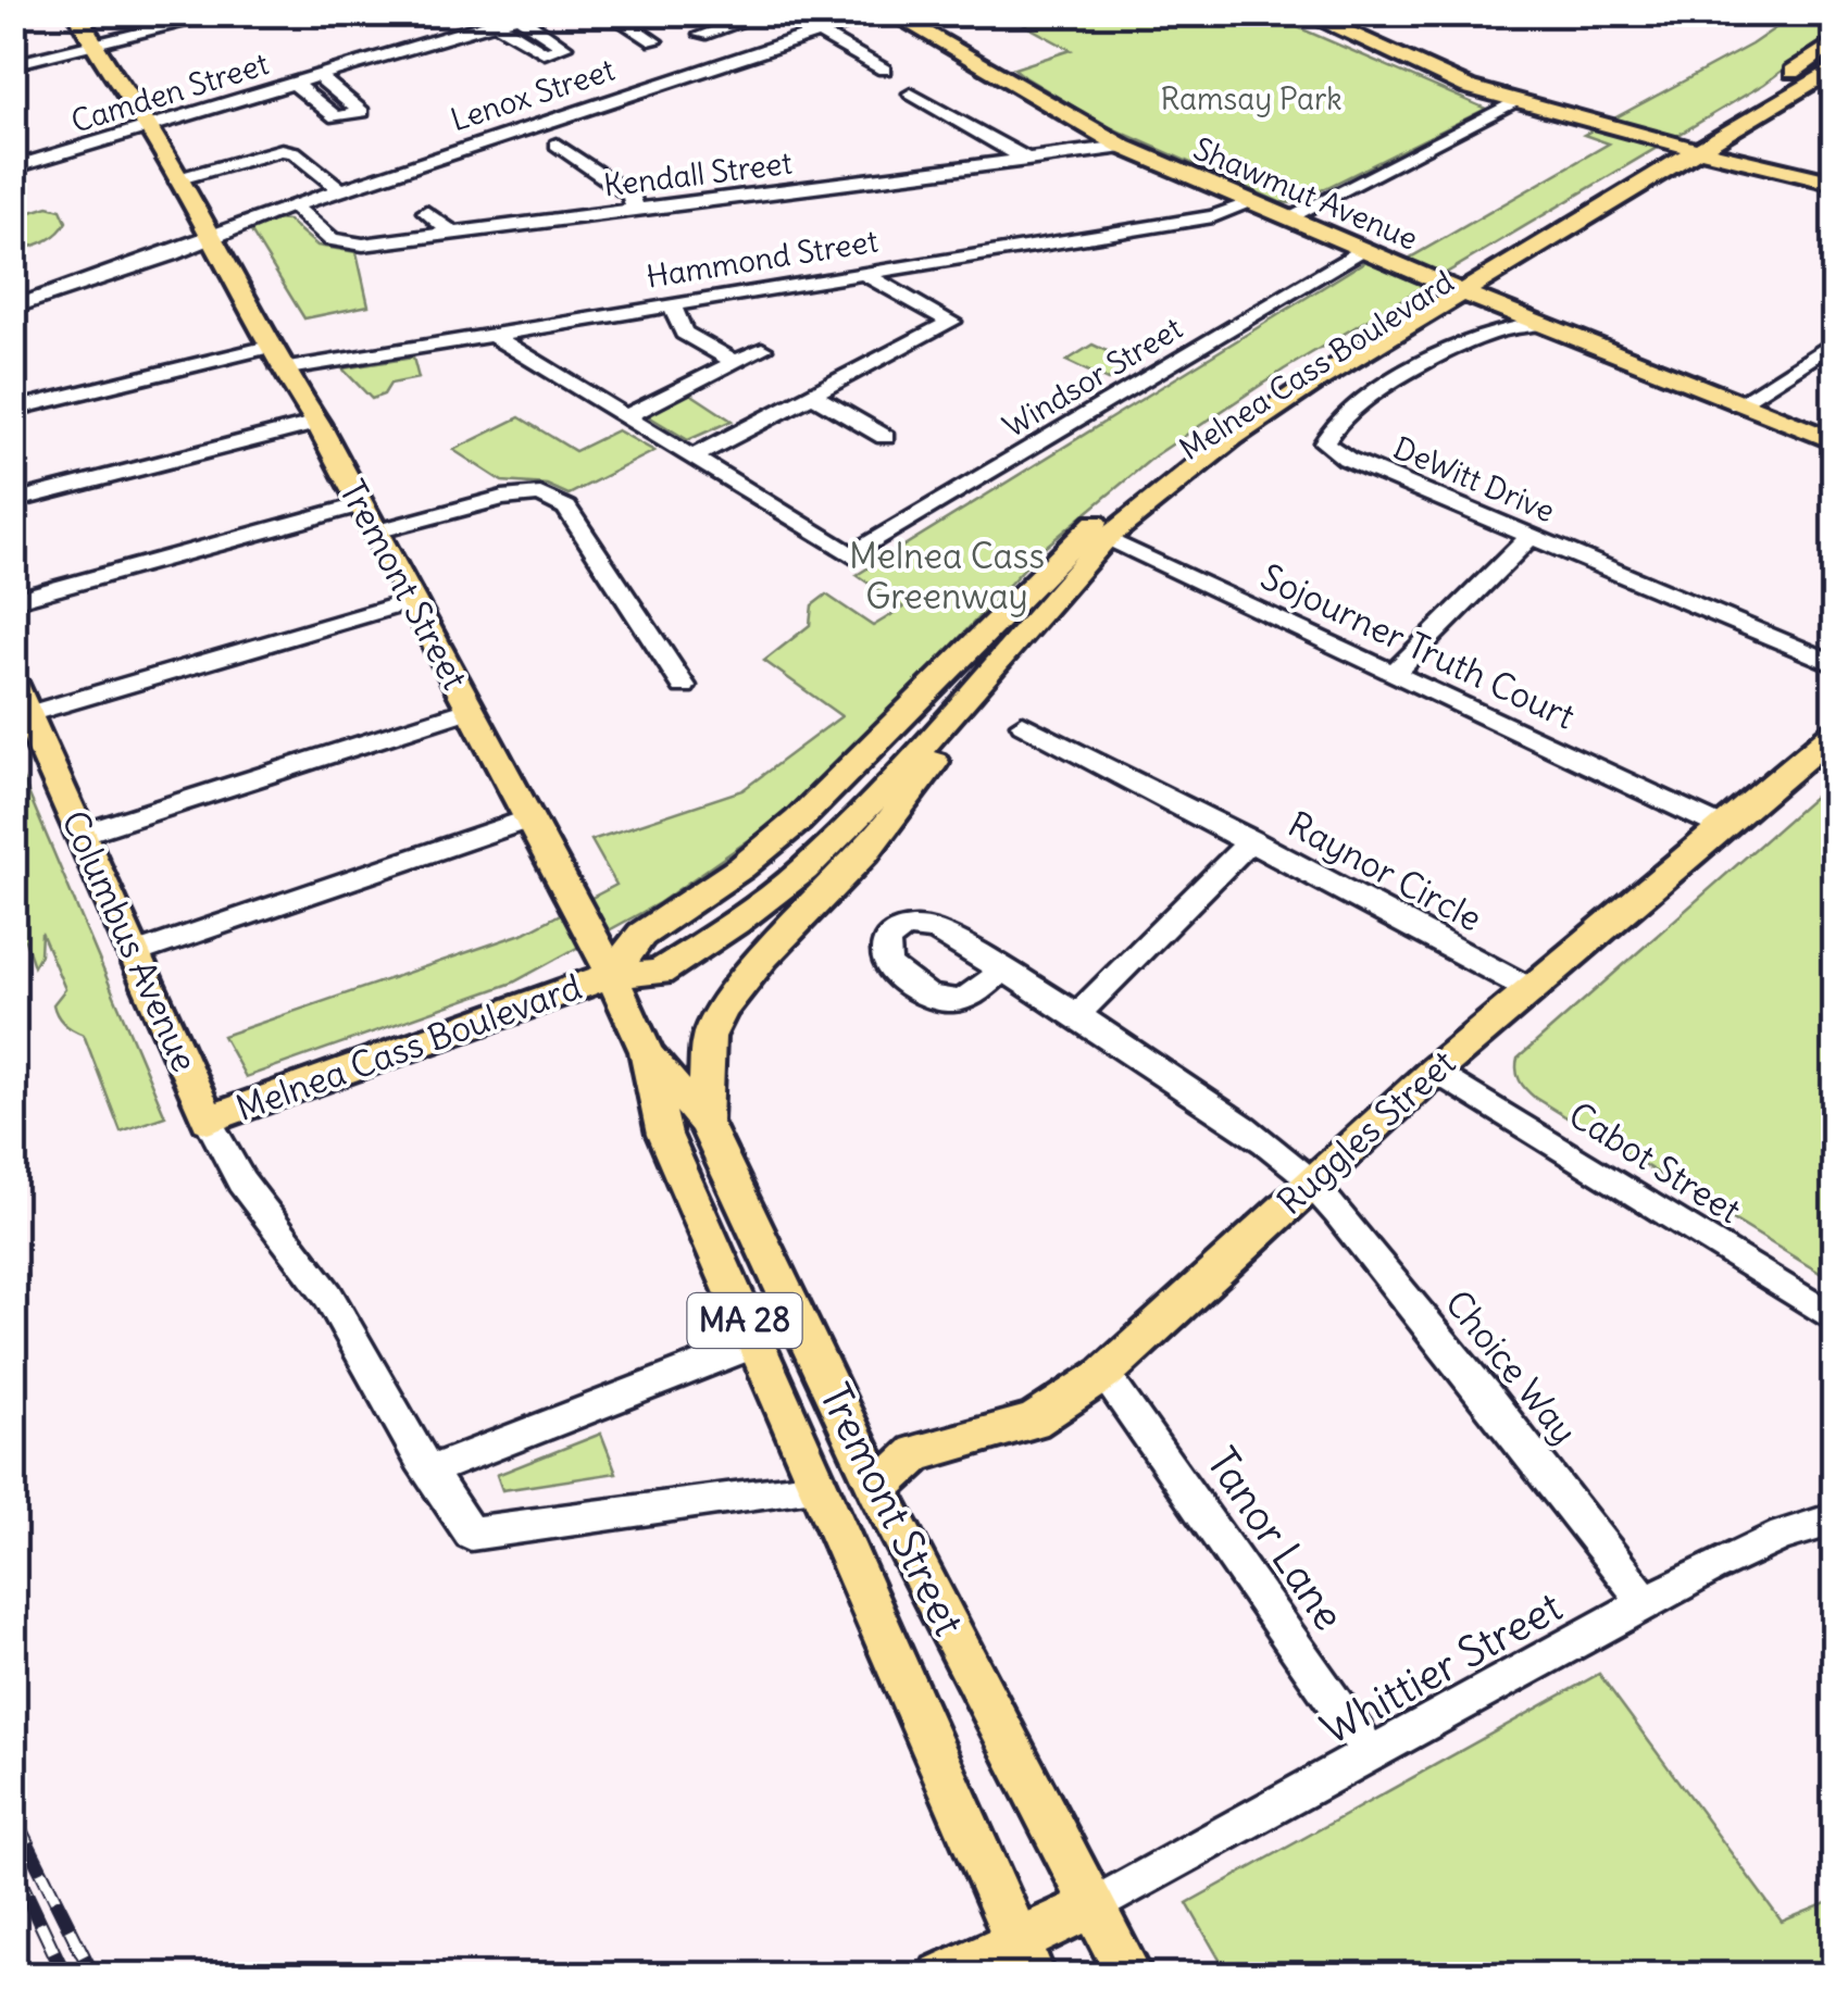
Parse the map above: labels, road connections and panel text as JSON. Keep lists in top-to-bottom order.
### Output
{
  "streets": {
    "main road": [
      "Shawmut Avenue",
      "Melnea Cass Boulevard",
      "Tremont Street",
      "Columbus Avenue",
      "Ruggles Street",
      "MA 28"
    ],
    "street": [
      "Camden Street",
      "Lenox Street",
      "Kendall Street",
      "Hammond Street",
      "Windsor Street",
      "DeWitt Drive",
      "Sojourner Truth Court",
      "Raynor Circle",
      "Cabot Street",
      "Choice Way",
      "Tanor Lane",
      "Whittier Street"
    ]
  },
  "crossings": [
    ["Camden Street", "Tremont Street"],
    ["Lenox Street", "Kendall Street"],
    ["Lenox Street", "Tremont Street"],
    ["Kendall Street", "Shawmut Avenue"],
    ["Shawmut Avenue", "Hammond Street"],
    ["Shawmut Avenue", "Melnea Cass Boulevard"],
    ["Shawmut Avenue", "Windsor Street"],
    ["Shawmut Avenue", "DeWitt Drive"],
    ["Hammond Street", "Tremont Street"],
    ["Melnea Cass Boulevard", "Tremont Street"],
    ["Melnea Cass Boulevard", "Sojourner Truth Court"],
    ["Melnea Cass Boulevard", "Columbus Avenue"],
    ["Tremont Street", "Columbus Avenue"],
    ["Tremont Street", "Ruggles Street"],
    ["Tremont Street", "Whittier Street"],
    ["Sojourner Truth Court", "Ruggles Street"],
    ["Raynor Circle", "Ruggles Street"],
    ["Ruggles Street", "Cabot Street"],
    ["Ruggles Street", "Choice Way"],
    ["Ruggles Street", "Tanor Lane"],
    ["Choice Way", "Whittier Street"],
    ["Tanor Lane", "Whittier Street"]
  ],
  "parks": ["Ramsay Park", "Melnea Cass Greenway"]
}
